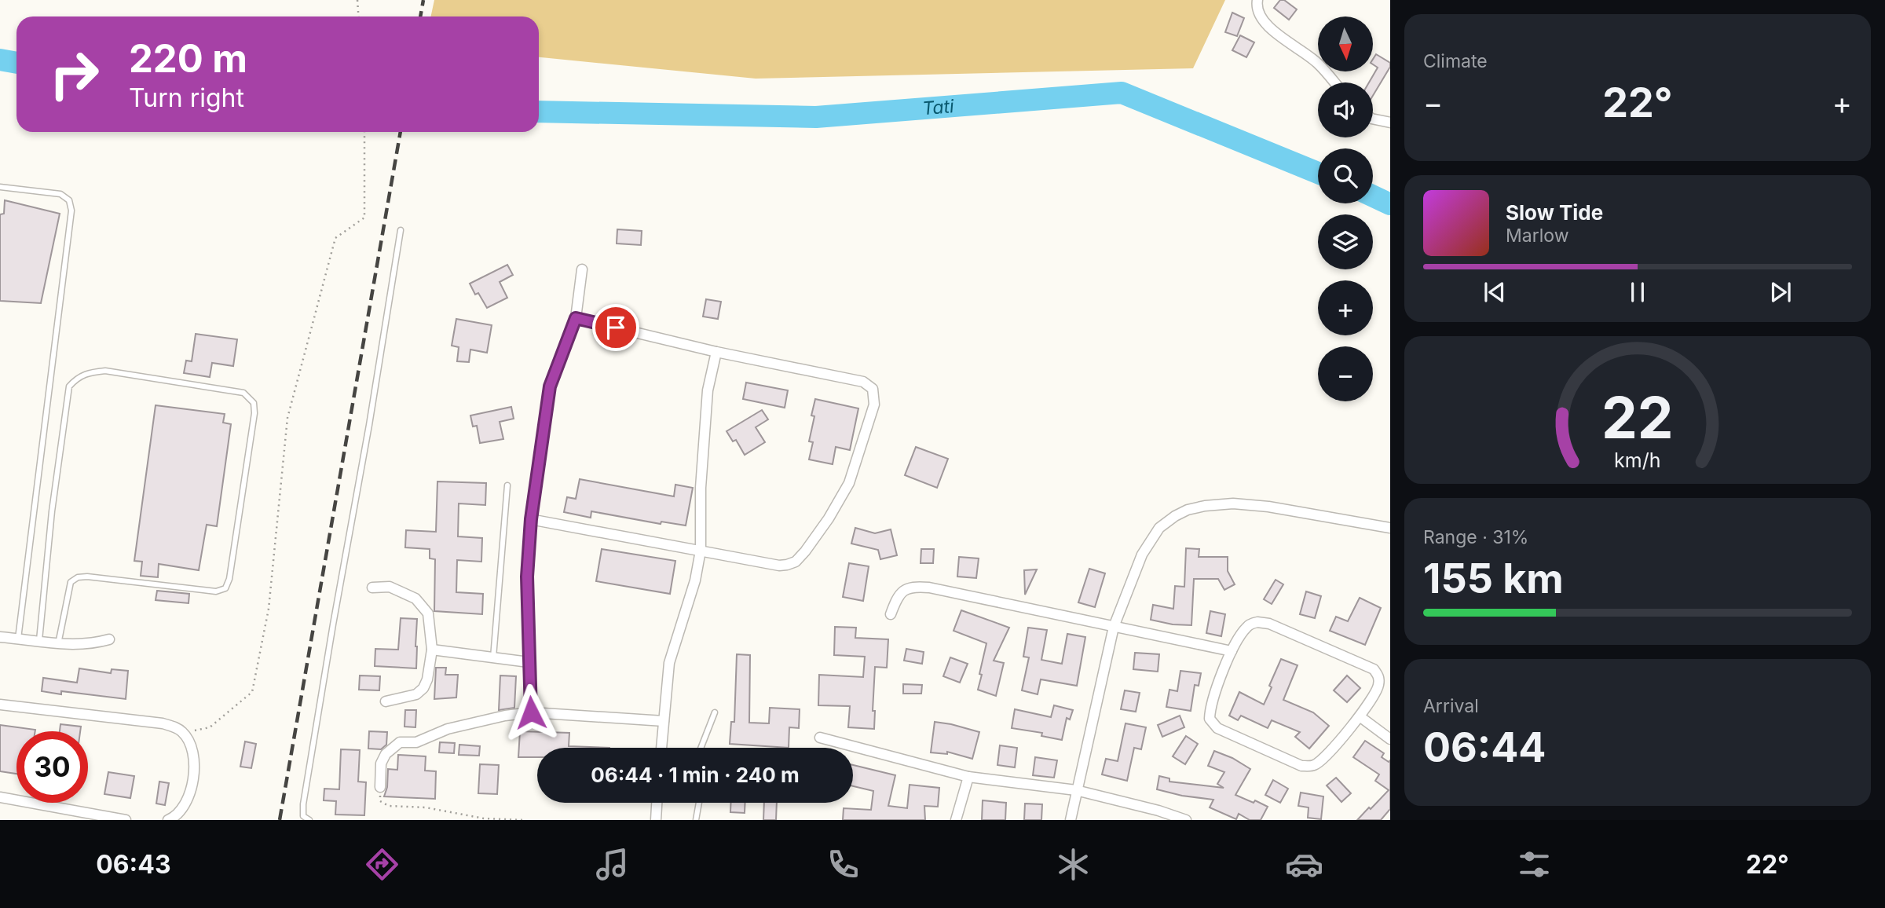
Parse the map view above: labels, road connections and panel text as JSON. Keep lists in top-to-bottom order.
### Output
{
  "water": ["Tati"],
  "north": "bottom",
  "page": {
    "tile": [
      "Climate",
      ["Range · 31%", "155 km"],
      ["Arrival", "06:44"]
    ],
    "map_buttons": ["+", "−"],
    "turn": ["220 m", "Turn right"],
    "heat": ["−", "22°", "+"],
    "song": ["Slow Tide", "Marlow"],
    "limit": "30",
    "trip": "06:44 · 1 min · 240 m",
    "tabs": ["06:43", "22°"],
    "gauge": ["22", "km/h"]
  }
}
